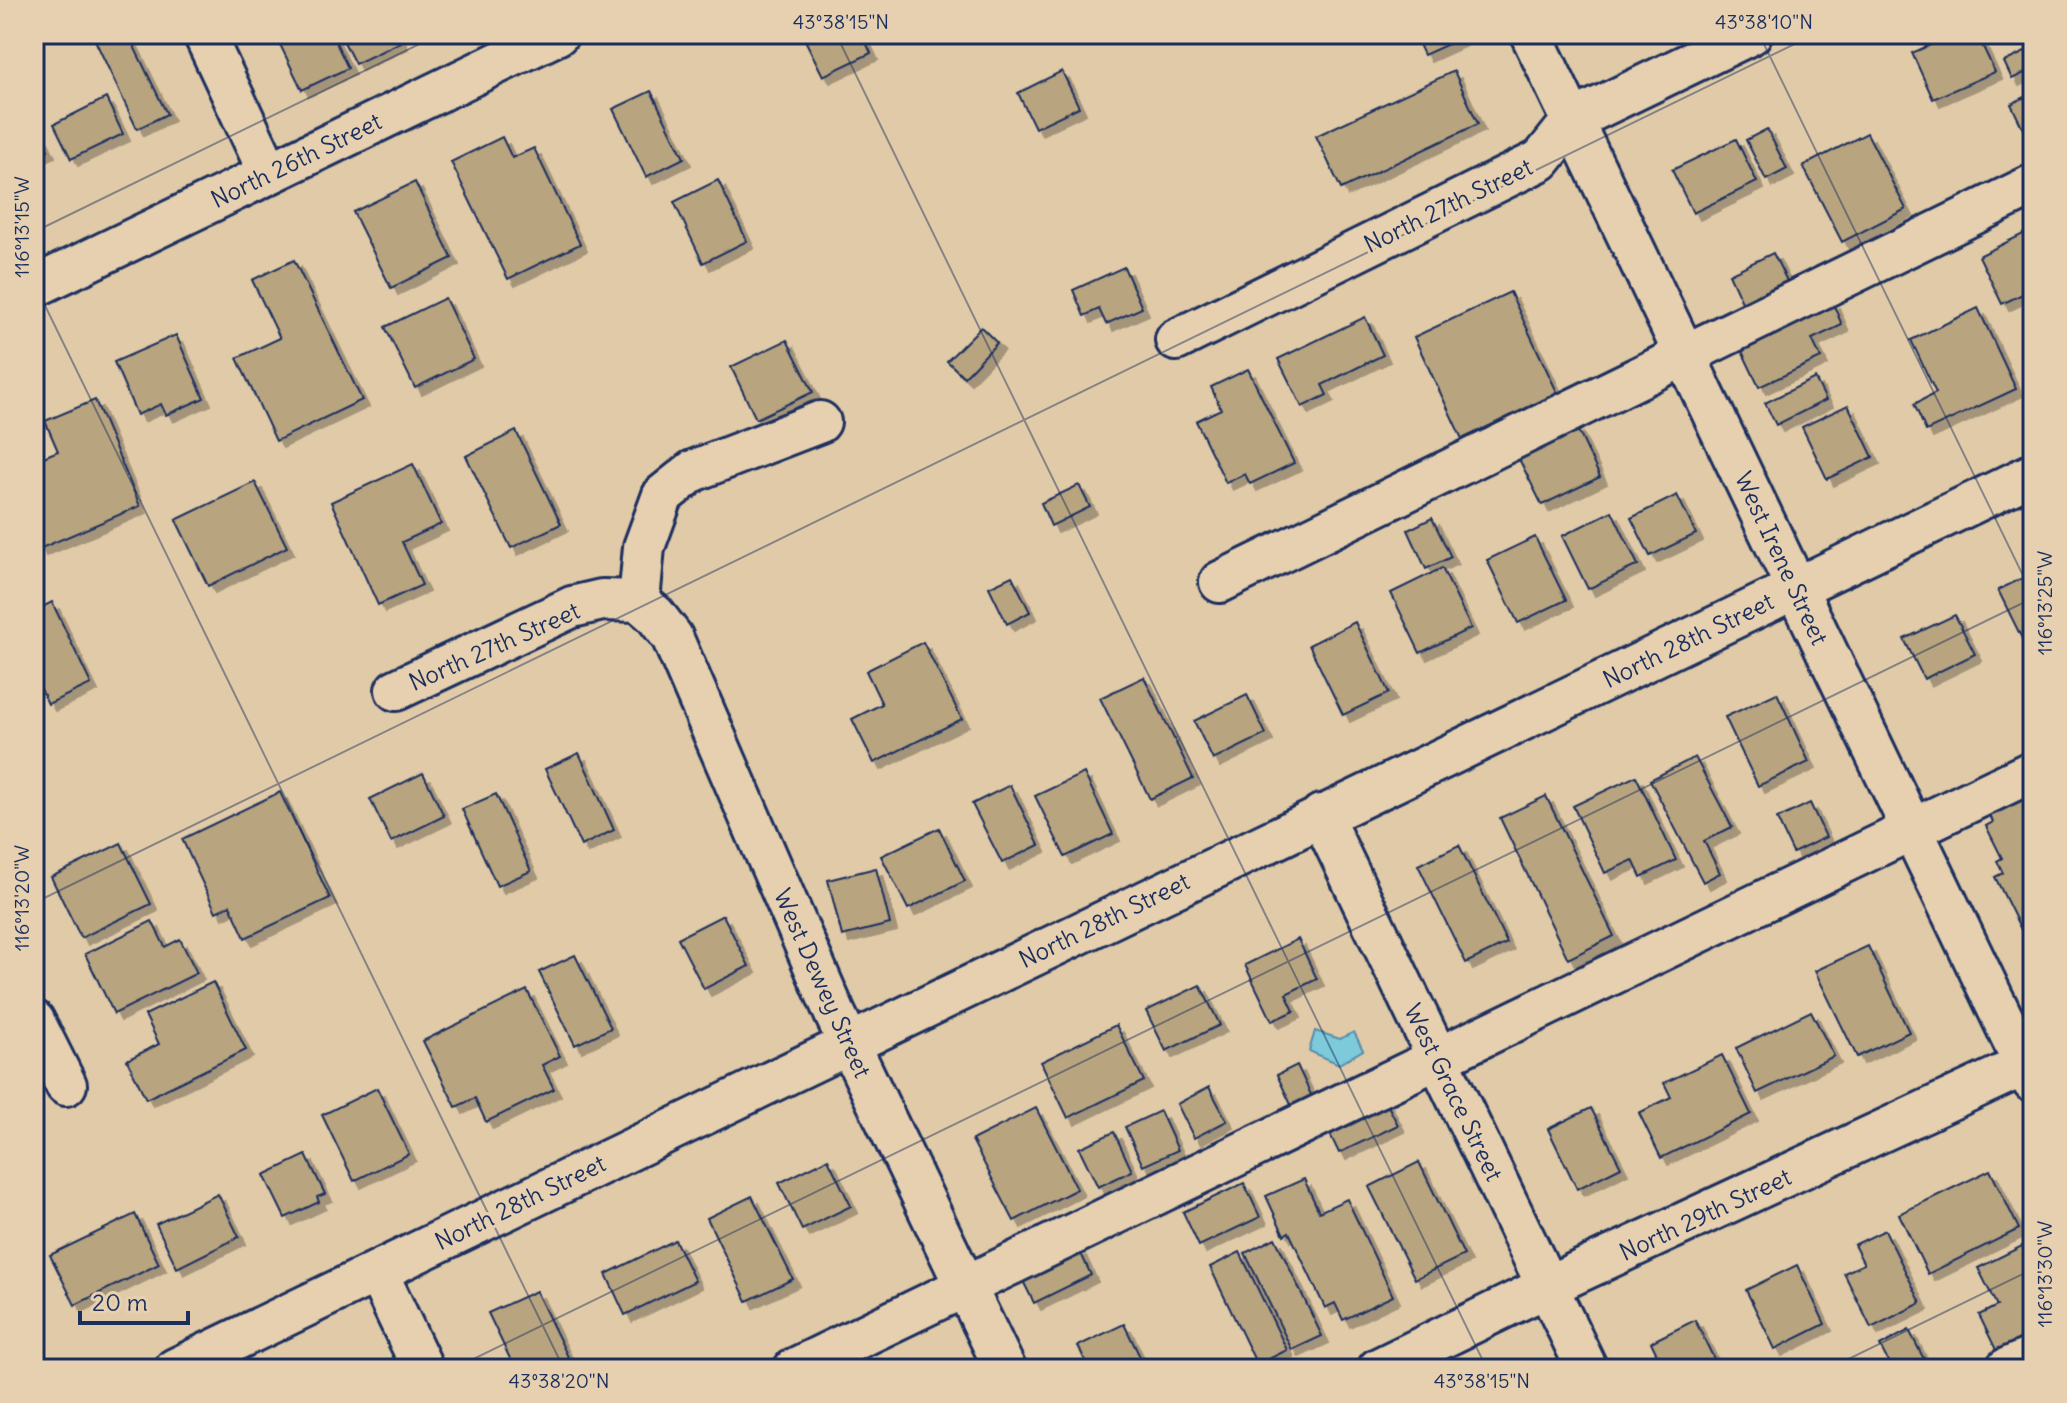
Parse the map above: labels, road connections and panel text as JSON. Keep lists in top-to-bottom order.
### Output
{
  "streets": {
    "street": [
      "North 26th Street",
      "North 27th Street",
      "West Irene Street",
      "North 28th Street",
      "West Dewey Street",
      "West Grace Street",
      "North 29th Street"
    ]
  },
  "crossings": [
    ["North 27th Street", "West Irene Street"],
    ["North 27th Street", "West Dewey Street"],
    ["West Irene Street", "North 28th Street"],
    ["West Irene Street", "North 29th Street"],
    ["North 28th Street", "West Dewey Street"],
    ["North 28th Street", "West Grace Street"],
    ["West Grace Street", "North 29th Street"]
  ],
  "scale_bar": "20 m",
  "coordinates": [
    "43°38'15\"N",
    "43°38'10\"N",
    "116°13'15\"W",
    "116°13'25\"W",
    "116°13'20\"W",
    "116°13'30\"W",
    "43°38'20\"N"
  ]
}
